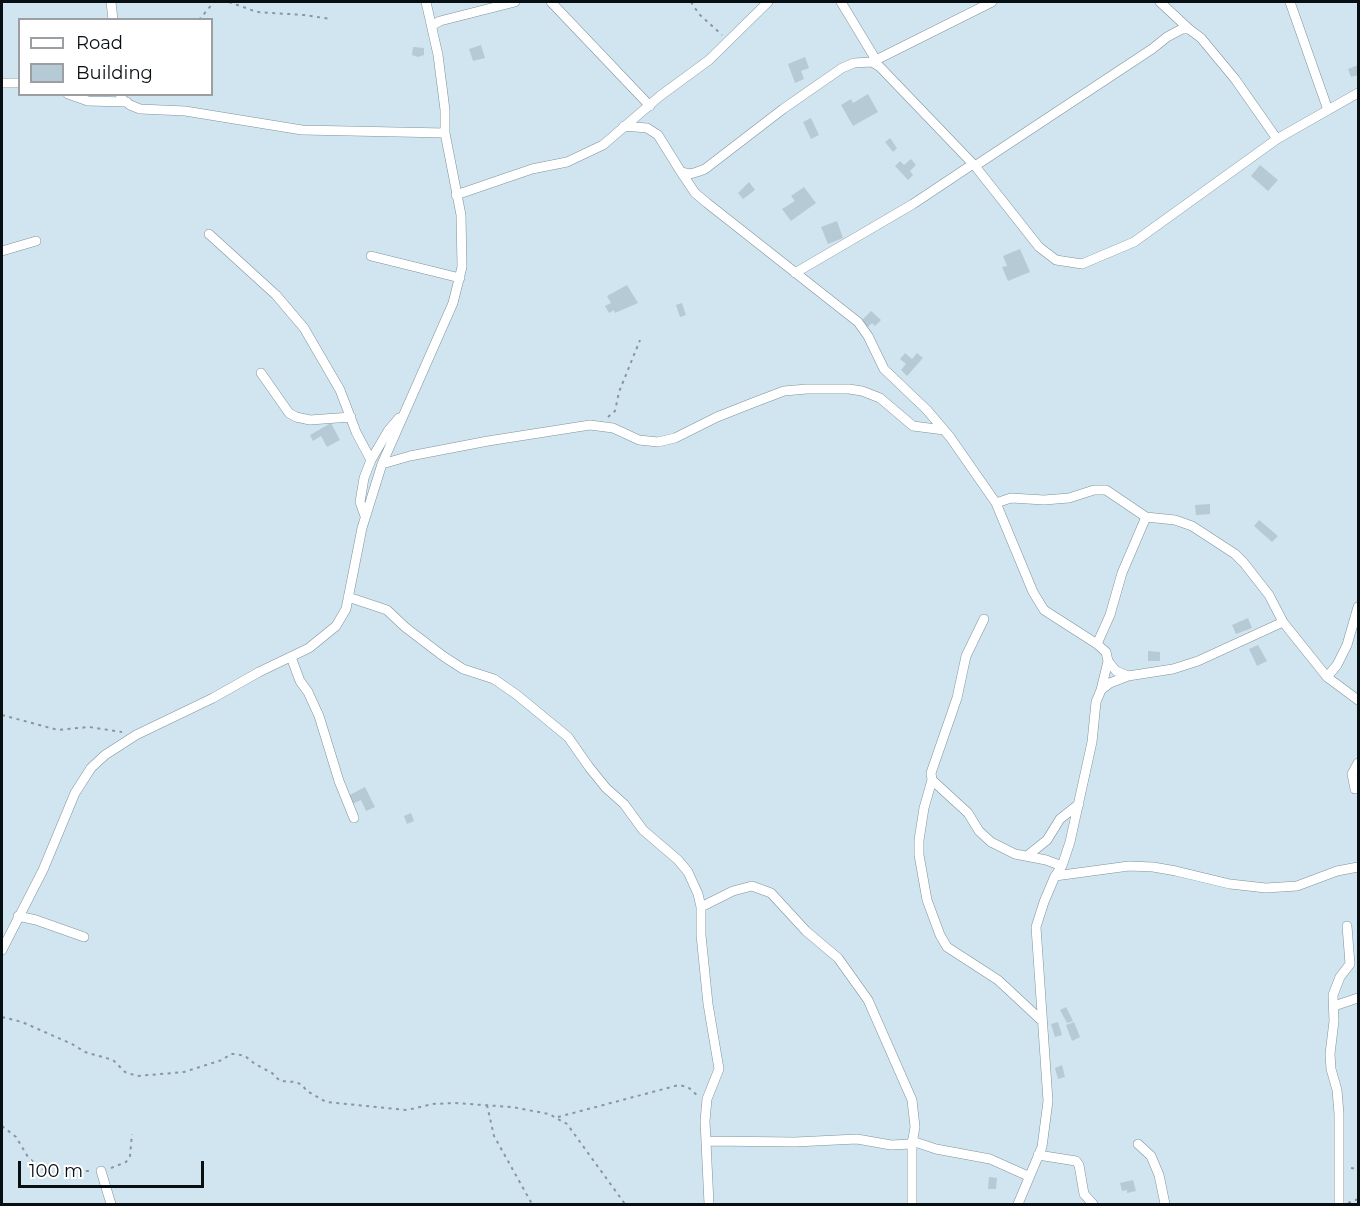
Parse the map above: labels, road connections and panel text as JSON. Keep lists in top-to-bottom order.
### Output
{
  "legend": ["Road", "Building"],
  "scale_bar": "100 m"
}
